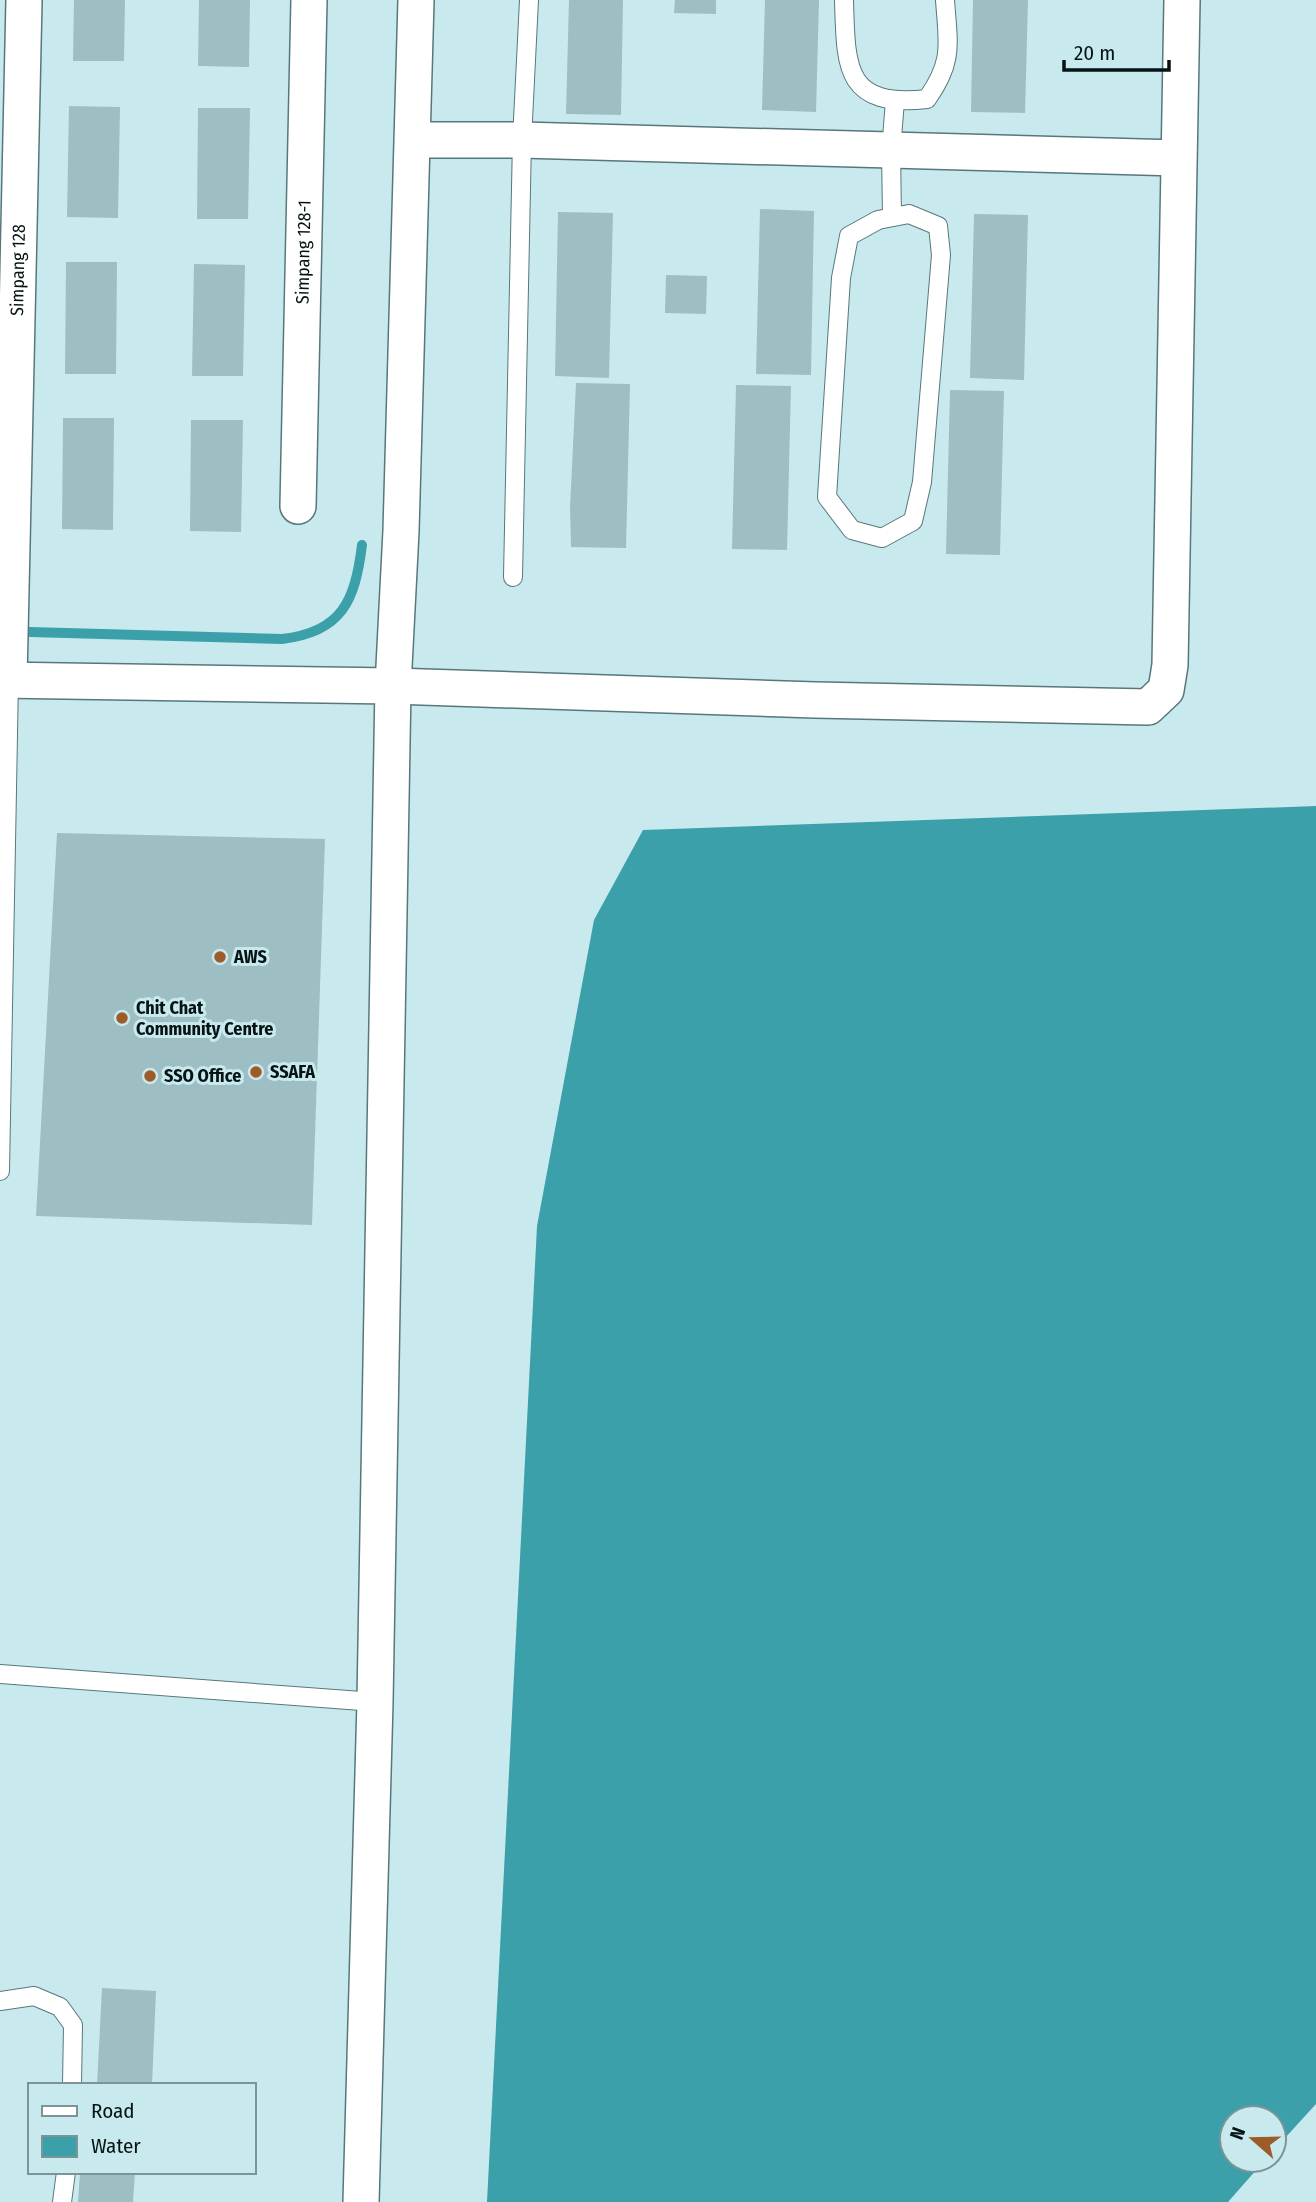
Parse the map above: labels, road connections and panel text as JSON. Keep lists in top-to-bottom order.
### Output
{
  "streets": {
    "street": ["Simpang 128-1", "Simpang 128"]
  },
  "places": [
    "AWS",
    "Chit Chat Community Centre",
    "SSAFA",
    "SSO Office"
  ],
  "legend": ["Road", "Water"],
  "scale_bar": "20 m",
  "north": "left"
}
